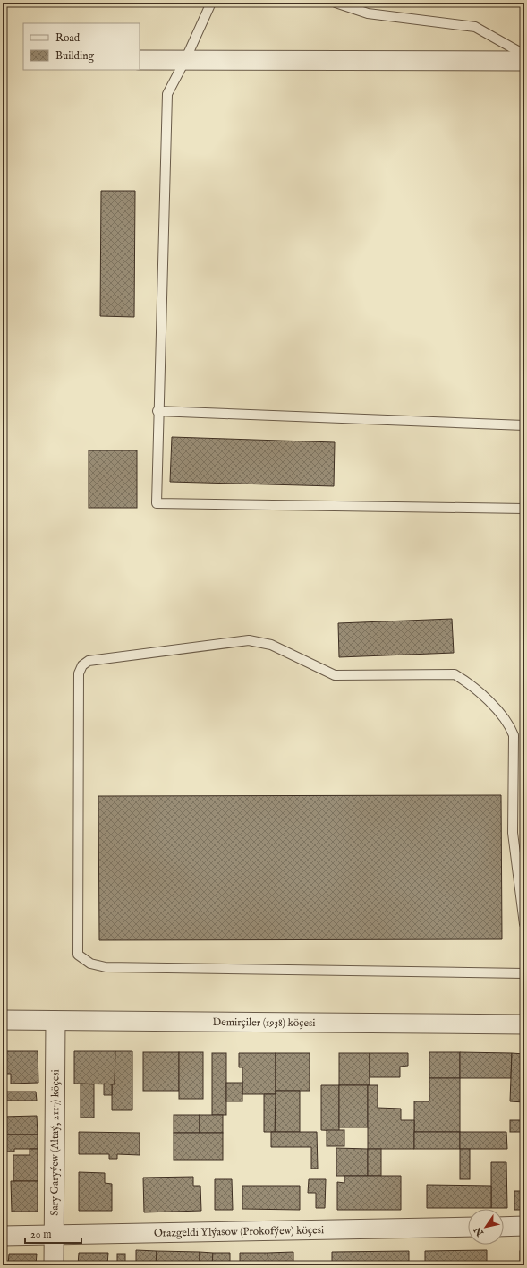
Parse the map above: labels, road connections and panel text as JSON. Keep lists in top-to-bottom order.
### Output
{
  "streets": {
    "street": ["Demirçiler (1938) köçesi", "Sary Garyýew (Altaý, 2117) köçesi", "Orazgeldi Ylýasow (Prokofýew) köçesi"]
  },
  "crossings": [
    ["Demirçiler (1938) köçesi", "Sary Garyýew (Altaý, 2117) köçesi"],
    ["Sary Garyýew (Altaý, 2117) köçesi", "Orazgeldi Ylýasow (Prokofýew) köçesi"]
  ],
  "legend": ["Road", "Building"],
  "scale_bar": "20 m",
  "north": "bottom left"
}
